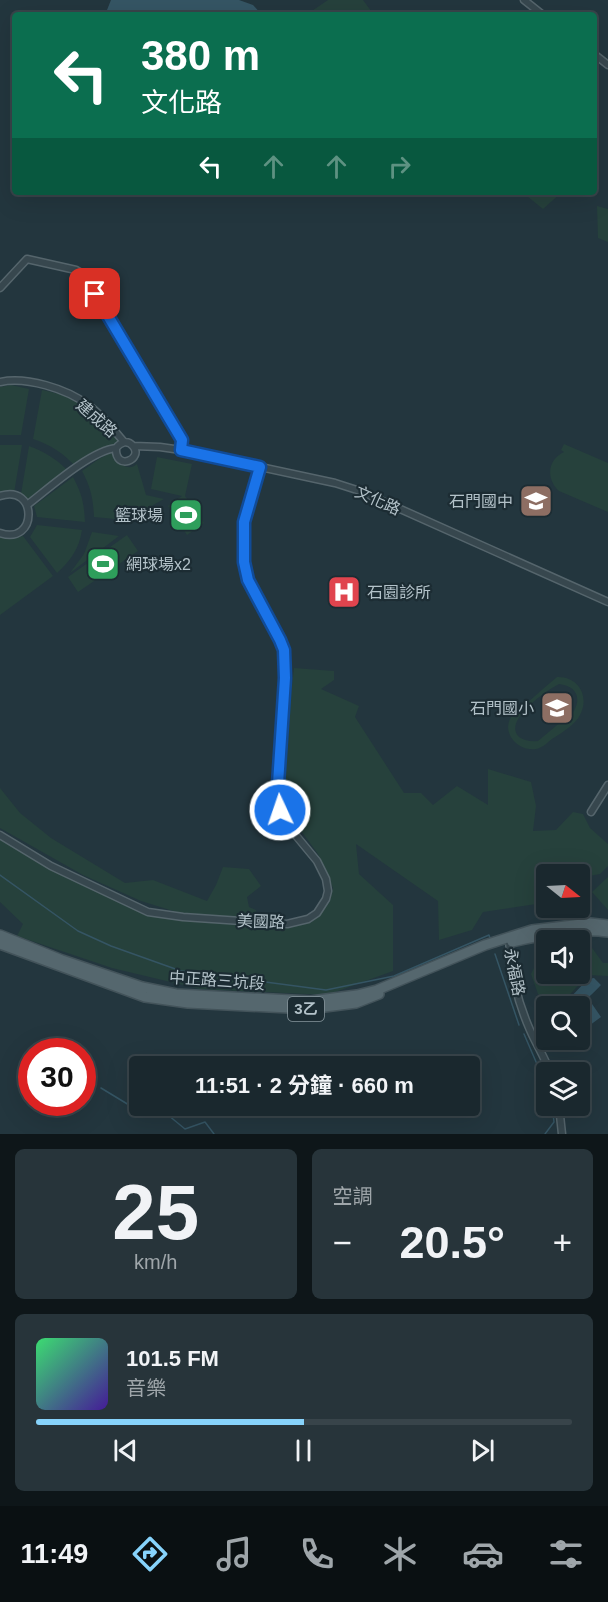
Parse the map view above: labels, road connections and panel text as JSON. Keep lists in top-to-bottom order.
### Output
{
  "streets": {
    "main road": ["中正路三坑段", "3乙"],
    "street": [
      "建成路",
      "文化路",
      "美國路",
      "永福路"
    ]
  },
  "crossings": [
    ["建成路", "文化路"],
    ["文化路", "美國路"],
    ["永福路", "中正路三坑段"]
  ],
  "places": {
    "school or university": ["石門國中", "石門國小"],
    "sports": ["籃球場", "網球場x2"],
    "hospital": ["石園診所"]
  },
  "north": "right",
  "page": {
    "turn": ["380 m", "文化路"],
    "limit": "30",
    "trip": "11:51 · 2 分鐘 · 660 m",
    "tile": [
      ["25", "km/h"],
      "空調"
    ],
    "heat": ["−", "20.5°", "+"],
    "song": ["101.5 FM", "音樂"],
    "tabs": "11:49"
  }
}
